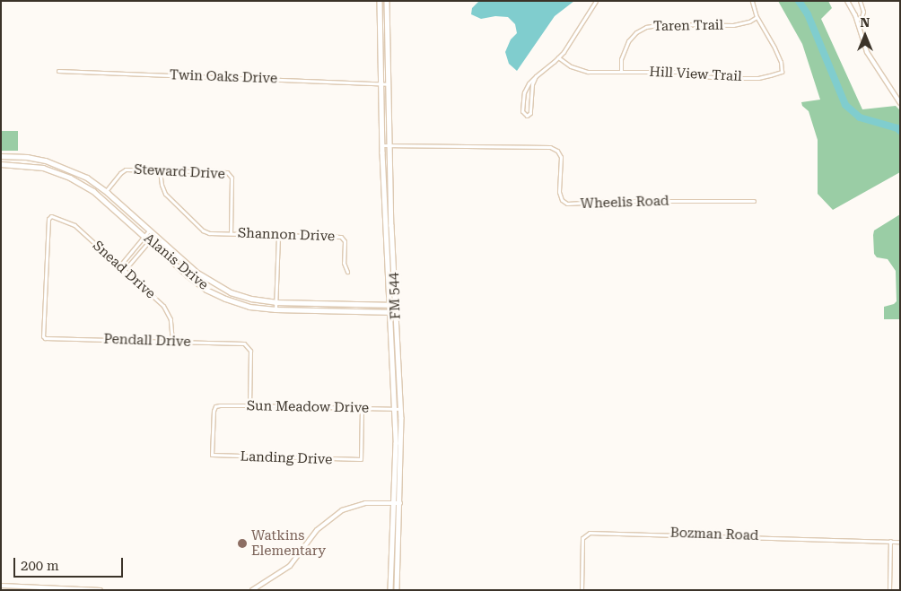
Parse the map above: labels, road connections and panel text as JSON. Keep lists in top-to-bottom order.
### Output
{
  "streets": {
    "main road": ["Alanis Drive", "FM 544"],
    "street": [
      "Taren Trail",
      "Hill View Trail",
      "Twin Oaks Drive",
      "Steward Drive",
      "Wheelis Road",
      "Shannon Drive",
      "Snead Drive",
      "Pendall Drive",
      "Sun Meadow Drive",
      "Landing Drive",
      "Bozman Road"
    ]
  },
  "crossings": [
    ["Taren Trail", "Hill View Trail"],
    ["Twin Oaks Drive", "FM 544"],
    ["Steward Drive", "Shannon Drive"],
    ["Steward Drive", "Alanis Drive"],
    ["Wheelis Road", "FM 544"],
    ["Alanis Drive", "FM 544"],
    ["Snead Drive", "Pendall Drive"],
    ["FM 544", "Sun Meadow Drive"],
    ["Pendall Drive", "Sun Meadow Drive"],
    ["Sun Meadow Drive", "Landing Drive"]
  ],
  "places": ["Watkins Elementary"],
  "scale_bar": "200 m",
  "north": "top"
}
